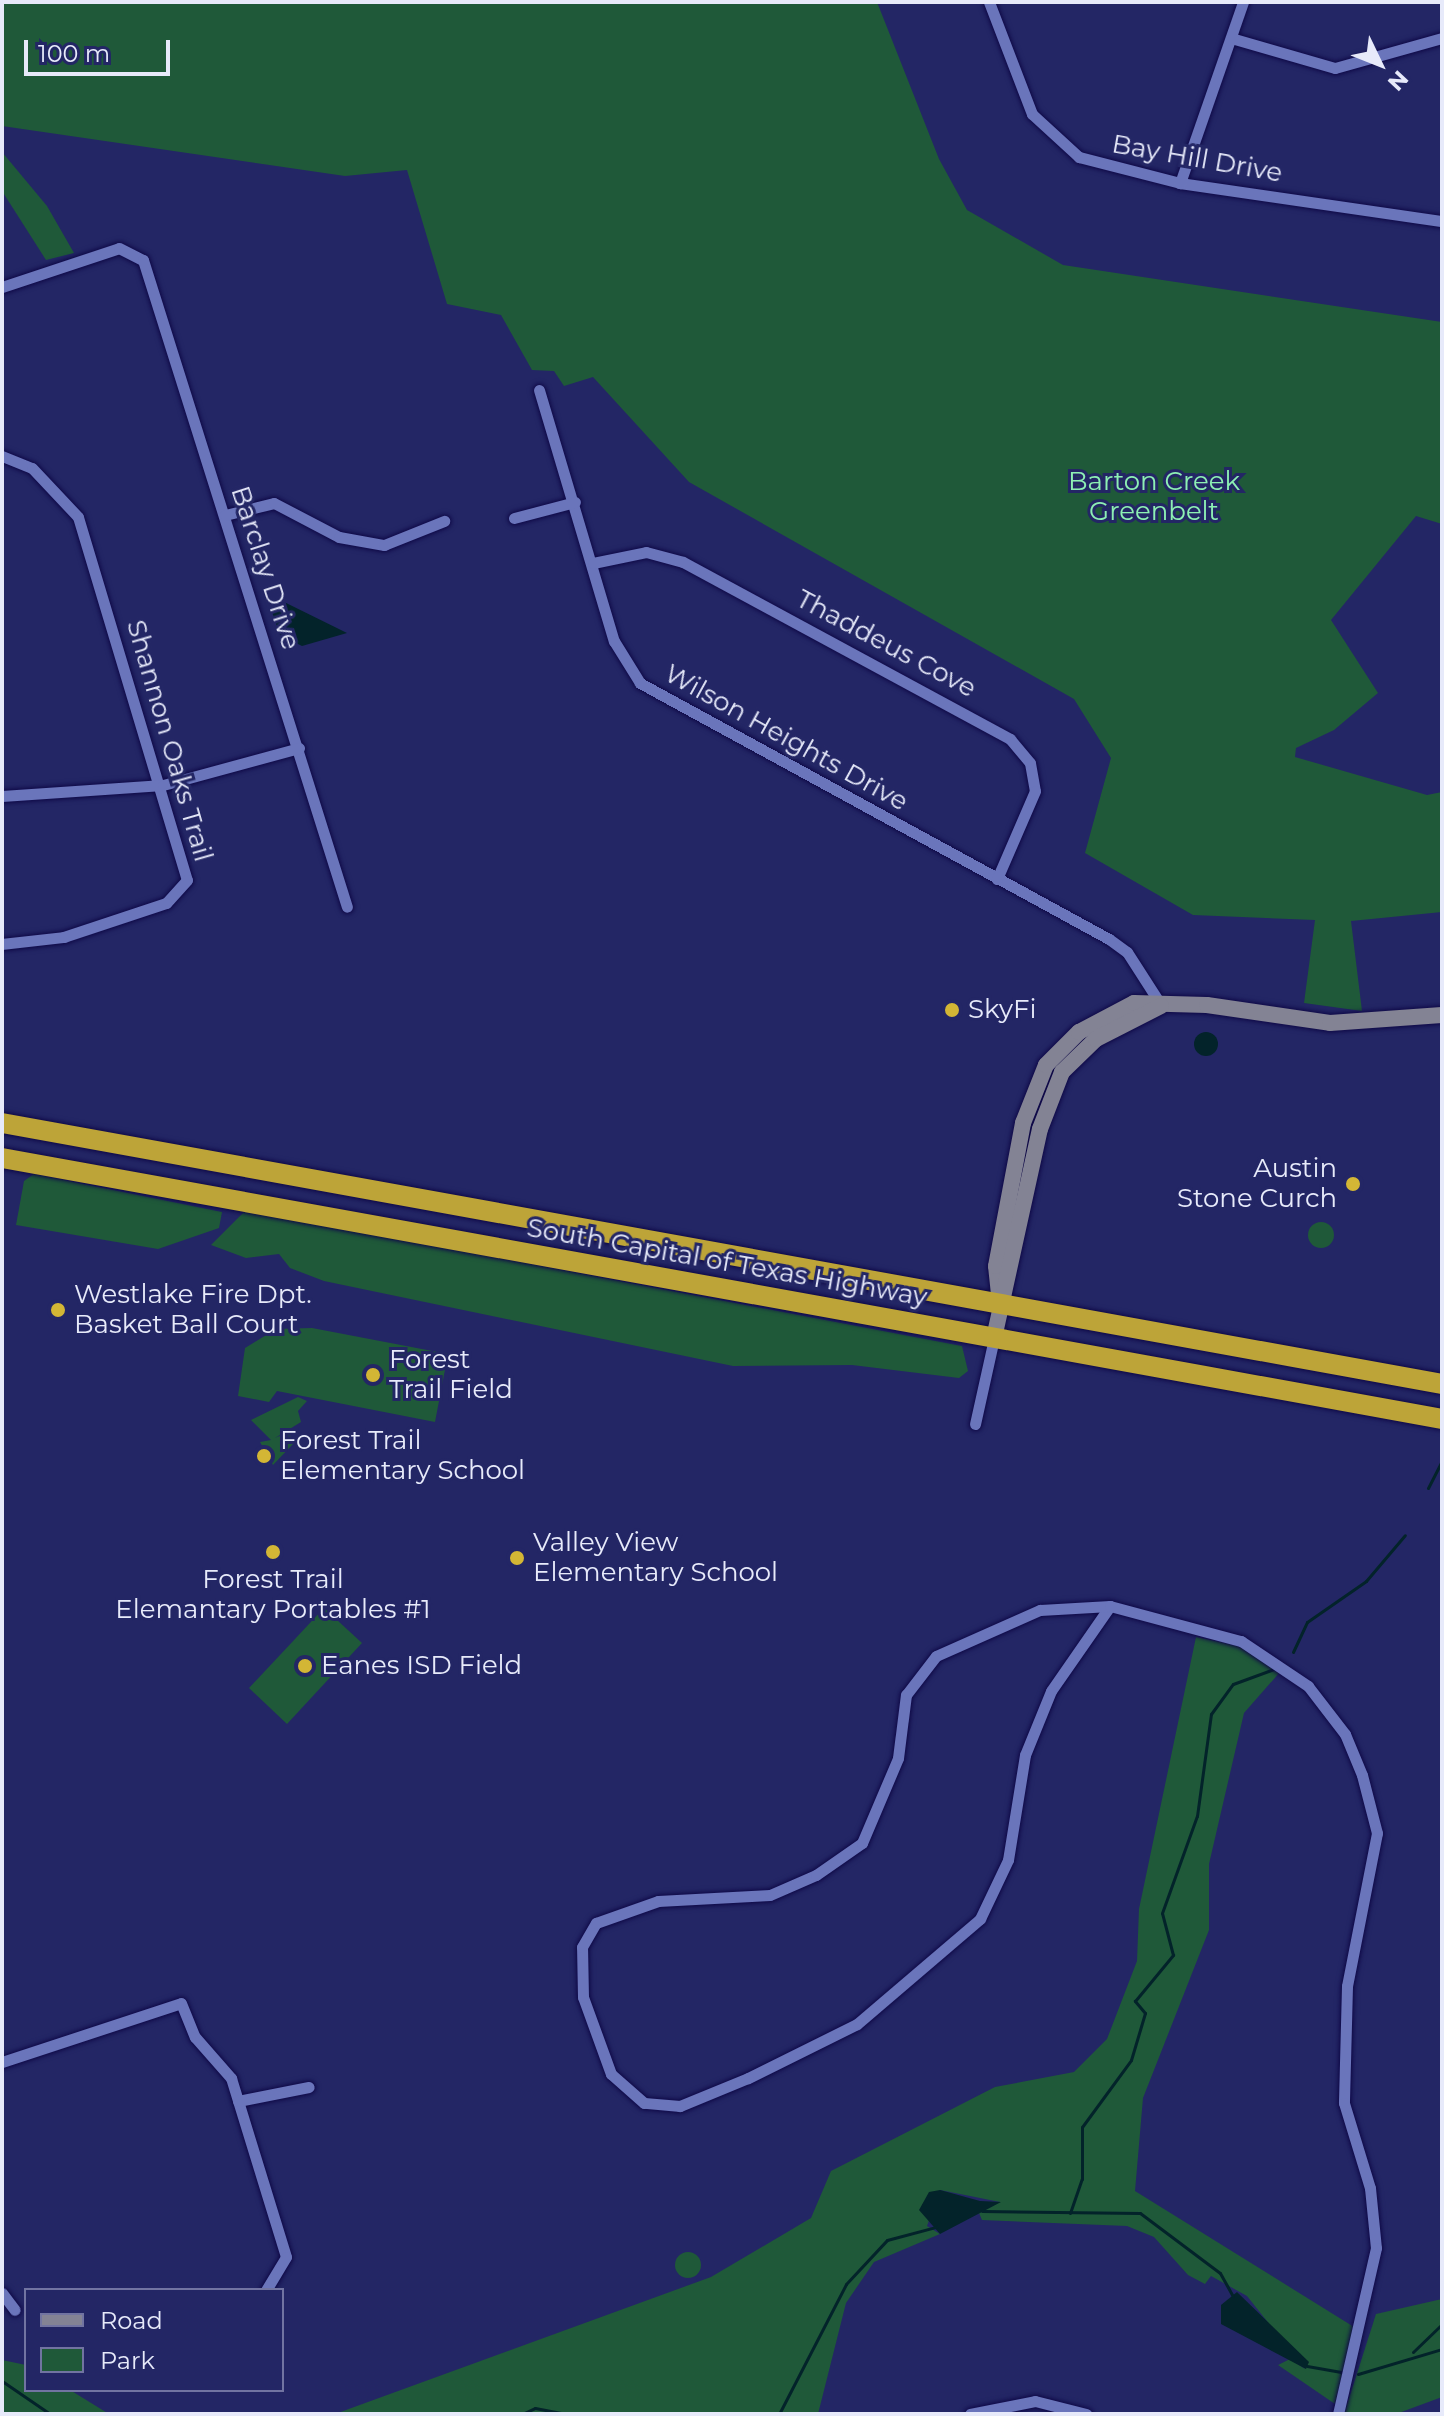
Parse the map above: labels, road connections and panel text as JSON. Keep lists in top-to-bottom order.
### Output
{
  "streets": {
    "highway": ["South Capital of Texas Highway"],
    "street": [
      "Bay Hill Drive",
      "Barclay Drive",
      "Thaddeus Cove",
      "Wilson Heights Drive",
      "Shannon Oaks Trail"
    ]
  },
  "crossings": [
    ["Thaddeus Cove", "Wilson Heights Drive"]
  ],
  "parks": ["Barton Creek Greenbelt"],
  "places": [
    "SkyFi",
    "Austin Stone Curch",
    "Westlake Fire Dpt. Basket Ball Court",
    "Forest Trail Field",
    "Forest Trail Elementary School",
    "Forest Trail Elemantary Portables #1",
    "Valley View Elementary School",
    "Eanes ISD Field"
  ],
  "legend": ["Road", "Park"],
  "scale_bar": "100 m",
  "north": "bottom right"
}
